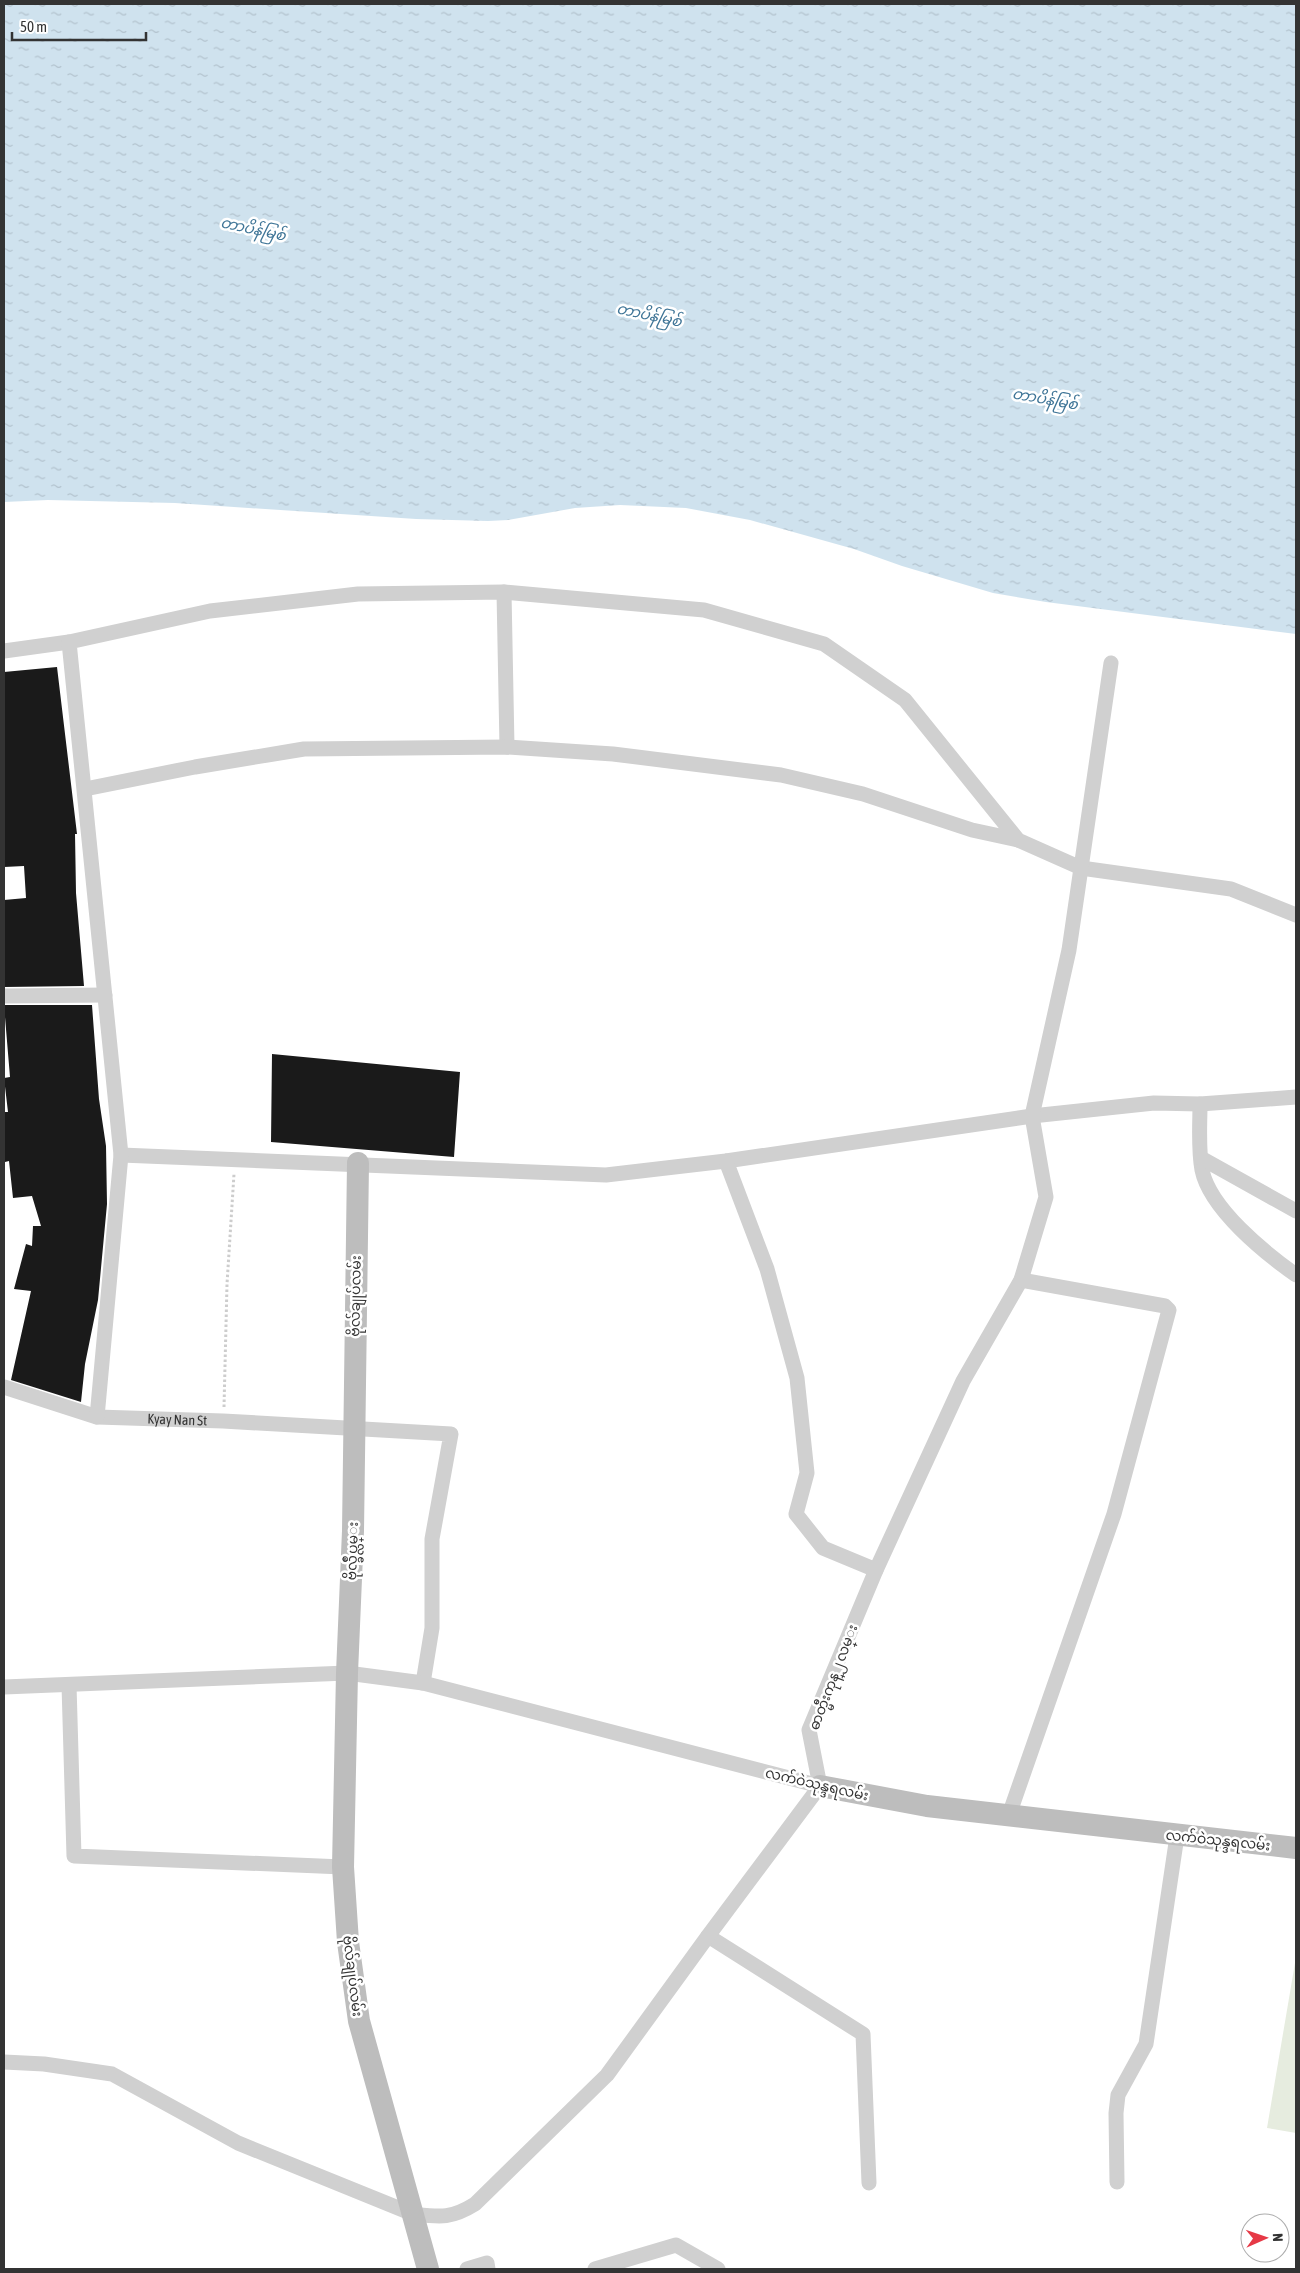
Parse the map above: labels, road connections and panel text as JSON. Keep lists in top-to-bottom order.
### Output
{
  "streets": {
    "street": [
      "ဗိုလ်ချုပ်လမ်း",
      "Kyay Nan St",
      "ဗိုလ္ခ်ဳပ္လမ္း",
      "ဓာတ္မီးကုန္ ၂ လမ္း",
      "လက်ဝဲသုန္ဒရလမ်း"
    ]
  },
  "crossings": [
    ["ဗိုလ်ချုပ်လမ်း", "Kyay Nan St"],
    ["ဗိုလ်ချုပ်လမ်း", "ဗိုလ္ခ်ဳပ္လမ္း"],
    ["ဗိုလ်ချုပ်လမ်း", "လက်ဝဲသုန္ဒရလမ်း"],
    ["Kyay Nan St", "ဗိုလ္ခ်ဳပ္လမ္း"],
    ["Kyay Nan St", "လက်ဝဲသုန္ဒရလမ်း"],
    ["ဗိုလ္ခ်ဳပ္လမ္း", "လက်ဝဲသုန္ဒရလမ်း"],
    ["ဓာတ္မီးကုန္ ၂ လမ္း", "လက်ဝဲသုန္ဒရလမ်း"]
  ],
  "water": ["တာပိန်မြစ်"],
  "scale_bar": "50 m",
  "north": "right"
}
